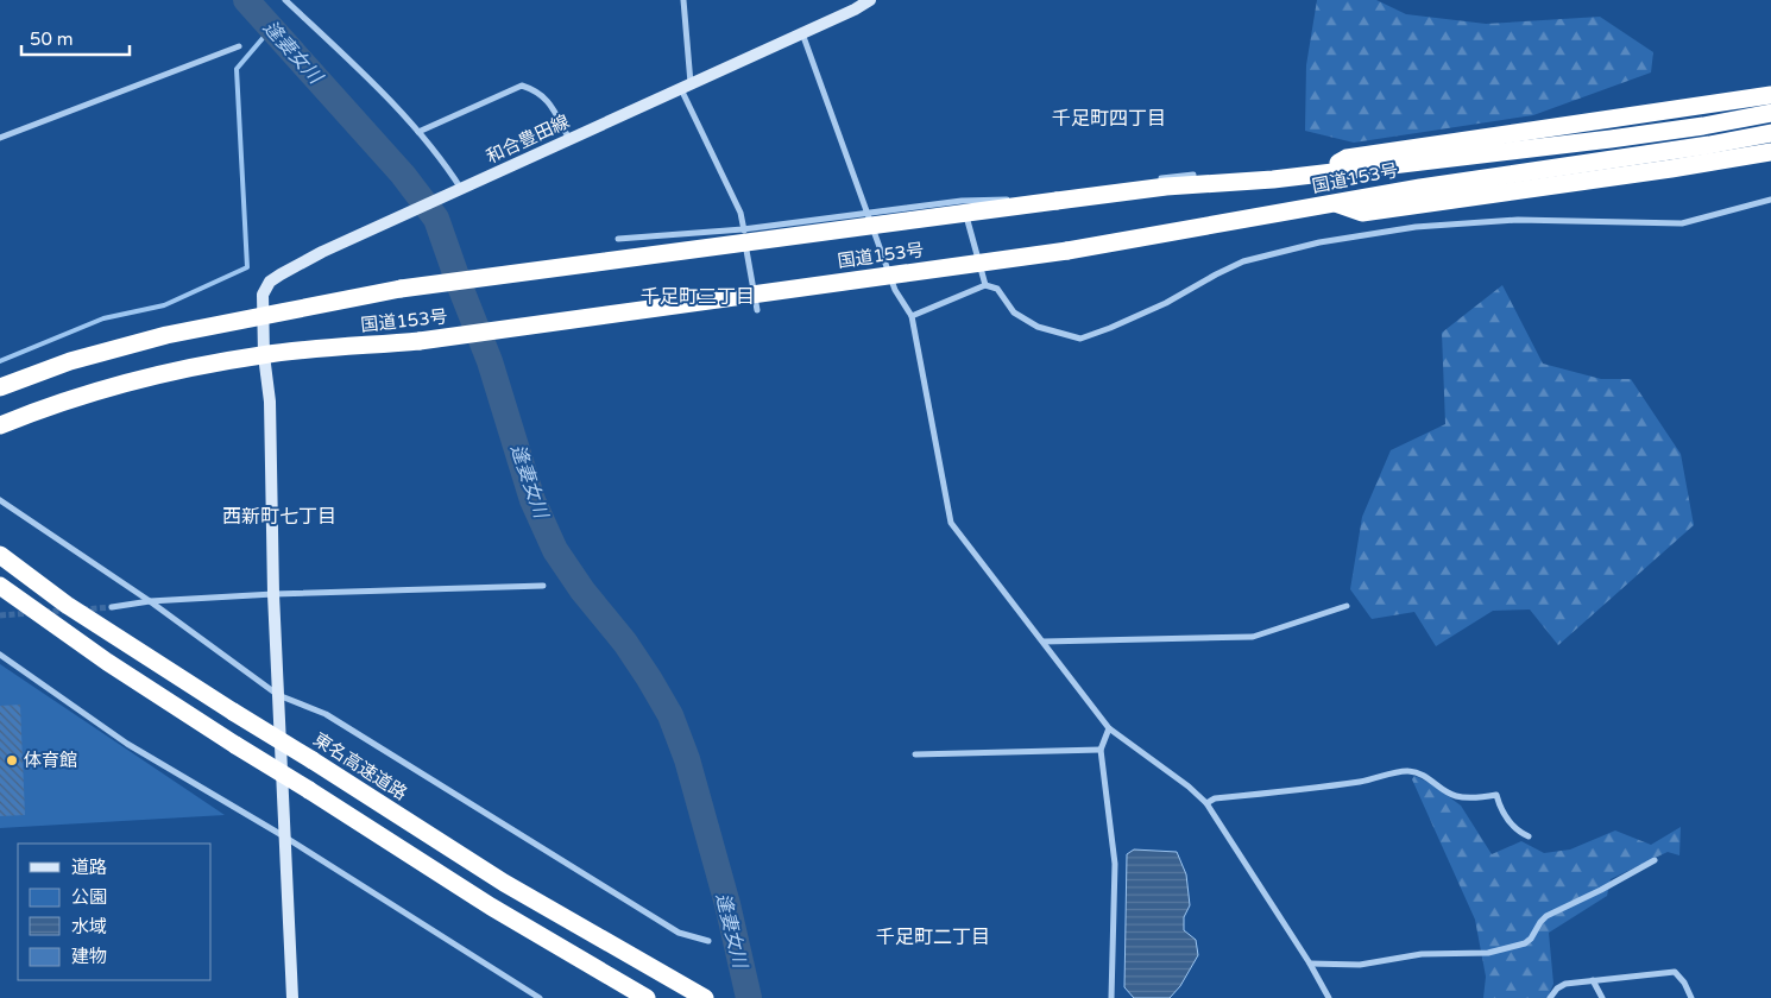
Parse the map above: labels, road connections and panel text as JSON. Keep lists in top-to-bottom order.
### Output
{
  "streets": {
    "highway": ["国道153号", "東名高速道路"],
    "main road": ["和合豊田線"]
  },
  "crossings": [
    ["和合豊田線", "国道153号"]
  ],
  "districts": [
    "千足町四丁目",
    "千足町三丁目",
    "西新町七丁目",
    "千足町二丁目"
  ],
  "water": ["逢妻女川"],
  "places": ["体育館"],
  "legend": [
    "道路",
    "公園",
    "水域",
    "建物"
  ],
  "scale_bar": "50 m"
}
